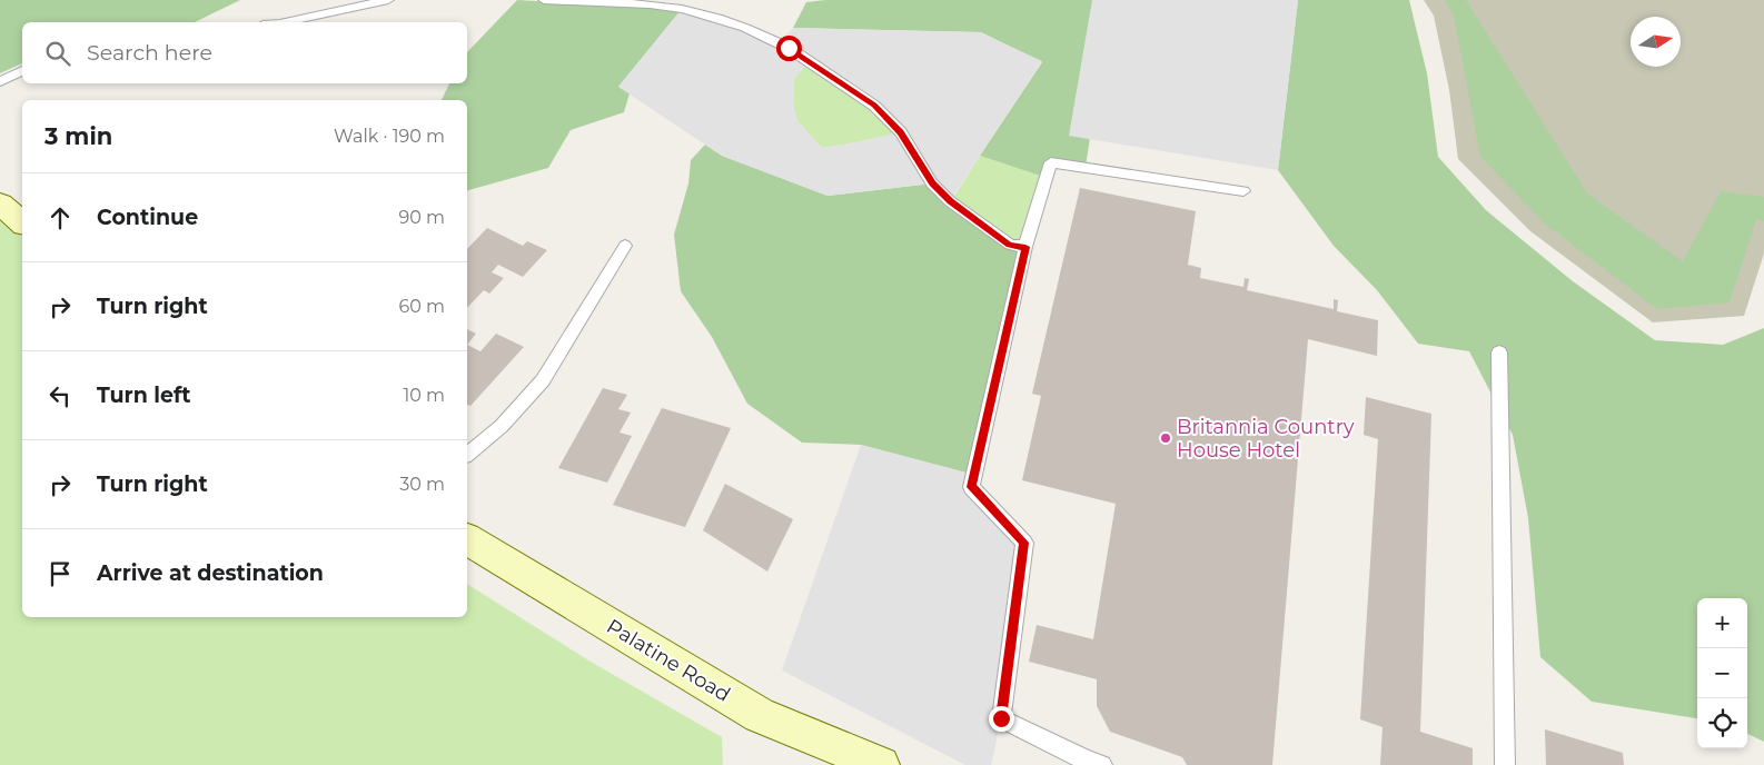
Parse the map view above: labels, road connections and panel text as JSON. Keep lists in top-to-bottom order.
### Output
{
  "streets": {
    "main road": ["Palatine Road"]
  },
  "places": ["Britannia Country House Hotel"],
  "north": "right",
  "page": {
    "search": "Search here",
    "heading": ["3 min", "Walk · 190 m"],
    "list": [
      ["Continue", "90 m"],
      ["Turn right", "60 m"],
      ["Turn left", "10 m"],
      ["Turn right", "30 m"],
      "Arrive at destination"
    ],
    "map_buttons": ["+", "−"]
  }
}
